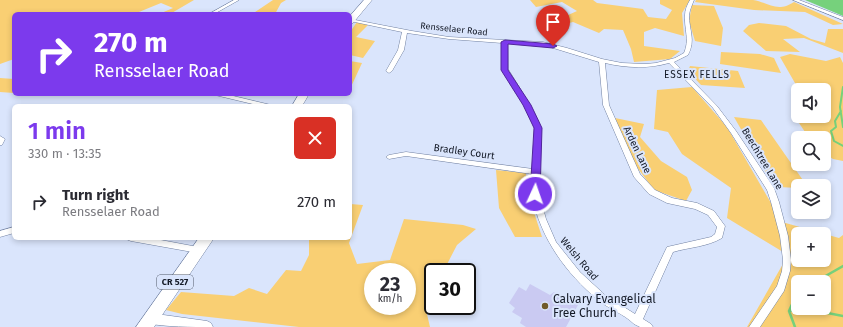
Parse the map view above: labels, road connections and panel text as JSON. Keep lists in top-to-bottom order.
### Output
{
  "streets": {
    "main road": ["CR 527"],
    "street": [
      "Rensselaer Road",
      "Arden Lane",
      "Bradley Court",
      "Beechtree Lane",
      "Welsh Road"
    ]
  },
  "crossings": [
    ["Rensselaer Road", "Arden Lane"],
    ["Rensselaer Road", "Beechtree Lane"],
    ["Rensselaer Road", "Welsh Road"],
    ["Arden Lane", "Welsh Road"],
    ["Bradley Court", "Welsh Road"]
  ],
  "districts": ["ESSEX FELLS"],
  "places": ["Calvary Evangelical Free Church"],
  "page": {
    "turn": ["270 m", "Rensselaer Road"],
    "map_buttons": ["+", "−"],
    "heading": ["1 min", "330 m · 13:35"],
    "list": [
      {
        "name": "Turn right",
        "note": "Rensselaer Road",
        "value": "270 m"
      }
    ],
    "speed": "23 km/h",
    "limit": "30"
  }
}
